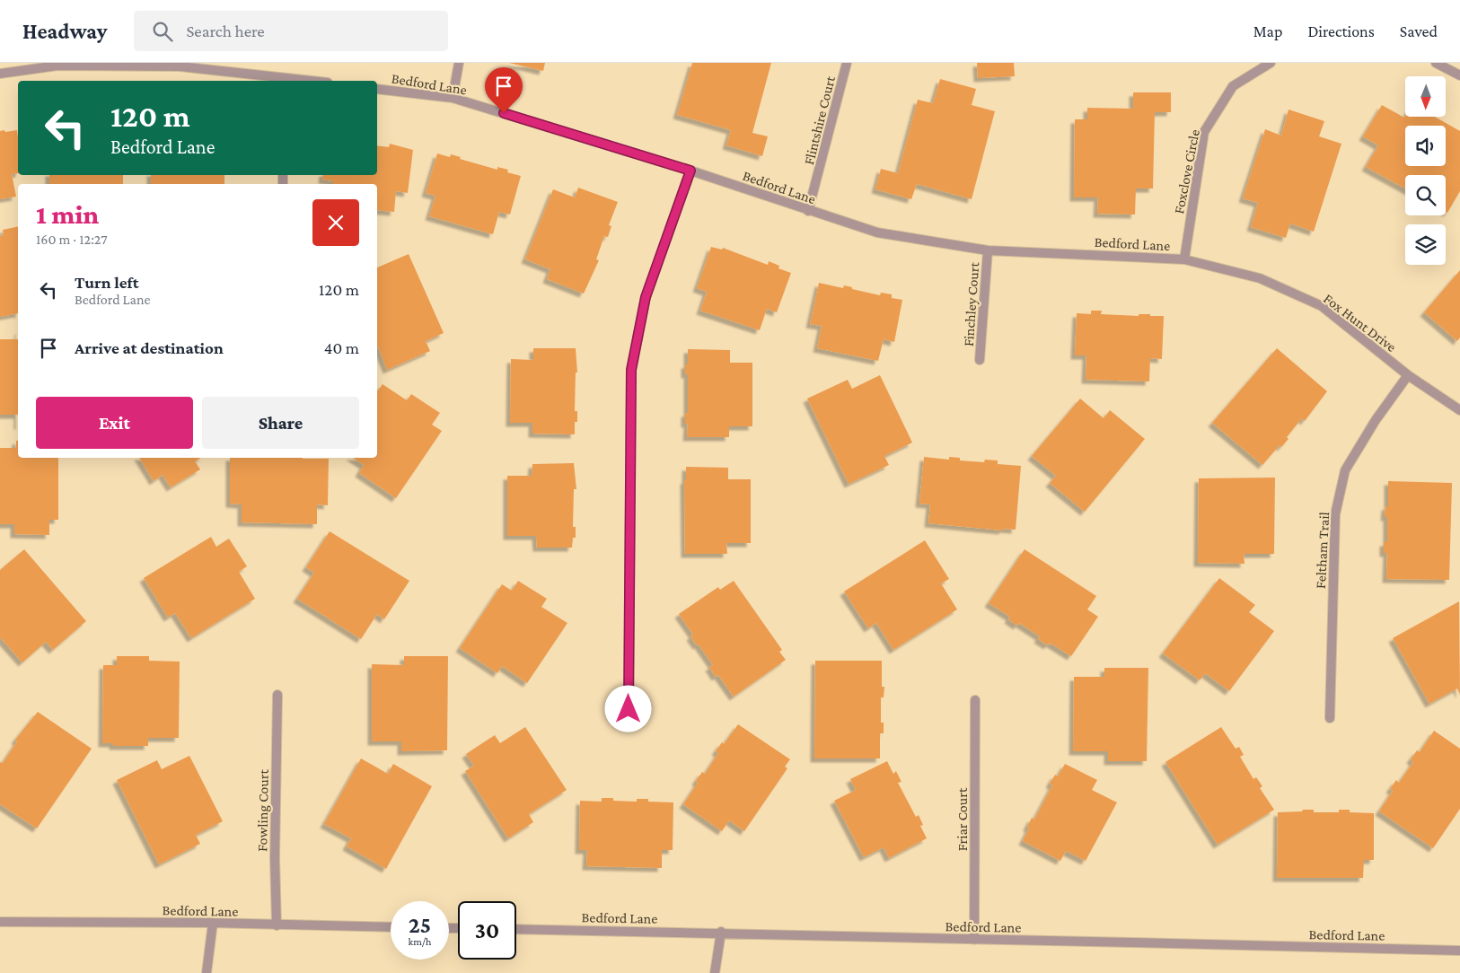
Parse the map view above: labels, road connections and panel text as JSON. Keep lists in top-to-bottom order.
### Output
{
  "streets": {
    "street": [
      "Bedford Lane",
      "Flintshire Court",
      "Foxclove Circle",
      "Finchley Court",
      "Fox Hunt Drive",
      "Feltham Trail",
      "Fowling Court",
      "Friar Court"
    ]
  },
  "crossings": [
    ["Bedford Lane", "Flintshire Court"],
    ["Bedford Lane", "Foxclove Circle"],
    ["Bedford Lane", "Finchley Court"],
    ["Bedford Lane", "Fox Hunt Drive"],
    ["Bedford Lane", "Fowling Court"],
    ["Bedford Lane", "Friar Court"],
    ["Foxclove Circle", "Fox Hunt Drive"],
    ["Fox Hunt Drive", "Feltham Trail"]
  ],
  "north": "bottom",
  "page": {
    "header": "Headway",
    "search": "Search here",
    "nav": ["Map", "Directions", "Saved"],
    "turn": ["120 m", "Bedford Lane"],
    "heading": ["1 min", "160 m · 12:27"],
    "list": [
      {
        "name": "Turn left",
        "note": "Bedford Lane",
        "value": "120 m"
      },
      {
        "name": "Arrive at destination",
        "value": "40 m"
      }
    ],
    "buttons": ["Exit", "Share"],
    "speed": "25 km/h",
    "limit": "30"
  }
}
